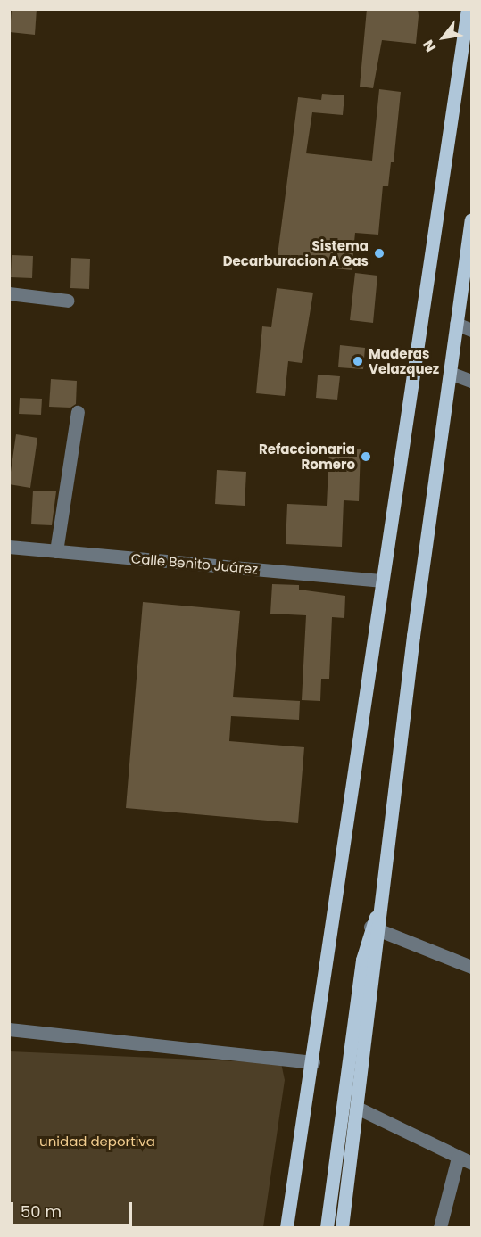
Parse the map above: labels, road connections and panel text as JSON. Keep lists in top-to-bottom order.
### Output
{
  "streets": {
    "street": ["Calle Benito Juárez"]
  },
  "parks": ["unidad deportiva"],
  "places": ["Sistema Decarburacion A Gas", "Maderas Velazquez", "Refaccionaria Romero"],
  "scale_bar": "50 m",
  "north": "bottom left"
}
